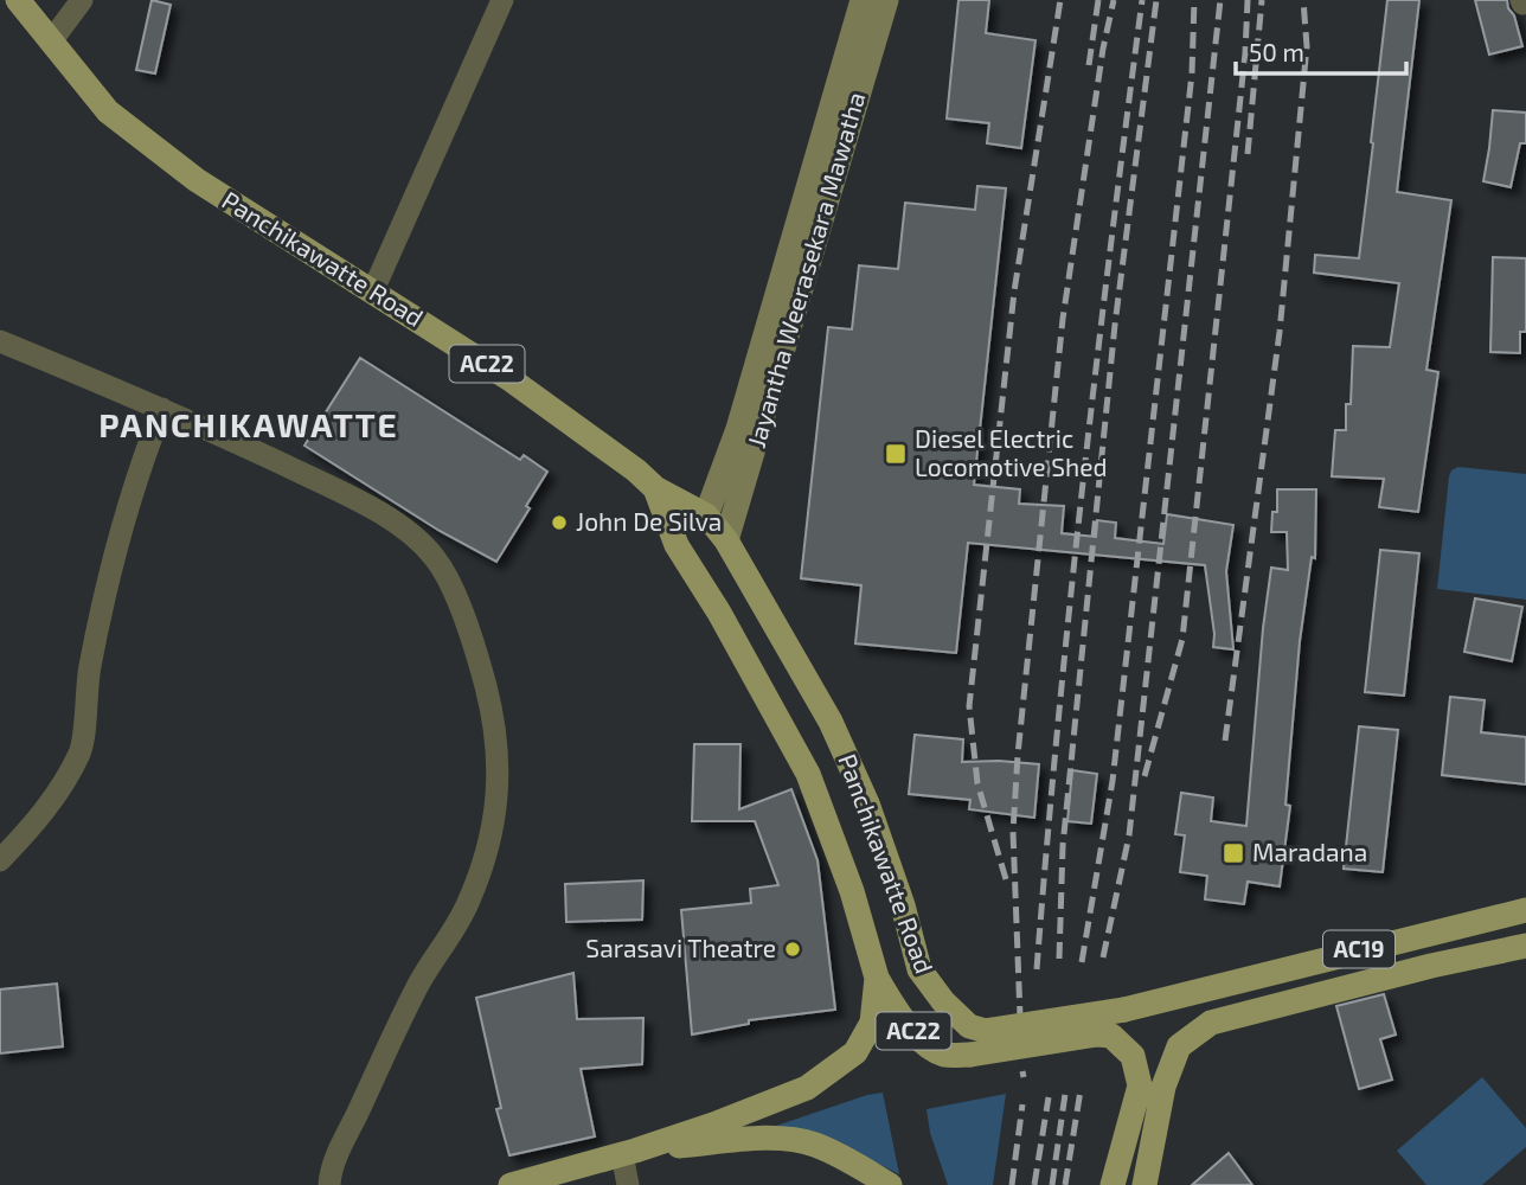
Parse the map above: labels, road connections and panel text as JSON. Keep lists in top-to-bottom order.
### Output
{
  "streets": {
    "main road": [
      "Panchikawatte Road",
      "Jayantha Weerasekara Mawatha",
      "AC22",
      "AC19"
    ]
  },
  "crossings": [
    ["Panchikawatte Road", "Jayantha Weerasekara Mawatha"],
    ["Panchikawatte Road", "AC19"]
  ],
  "districts": ["PANCHIKAWATTE"],
  "places": {
    "transit": ["Diesel Electric Locomotive Shed", "Maradana"],
    "other": ["John De Silva", "Sarasavi Theatre"]
  },
  "scale_bar": "50 m"
}
